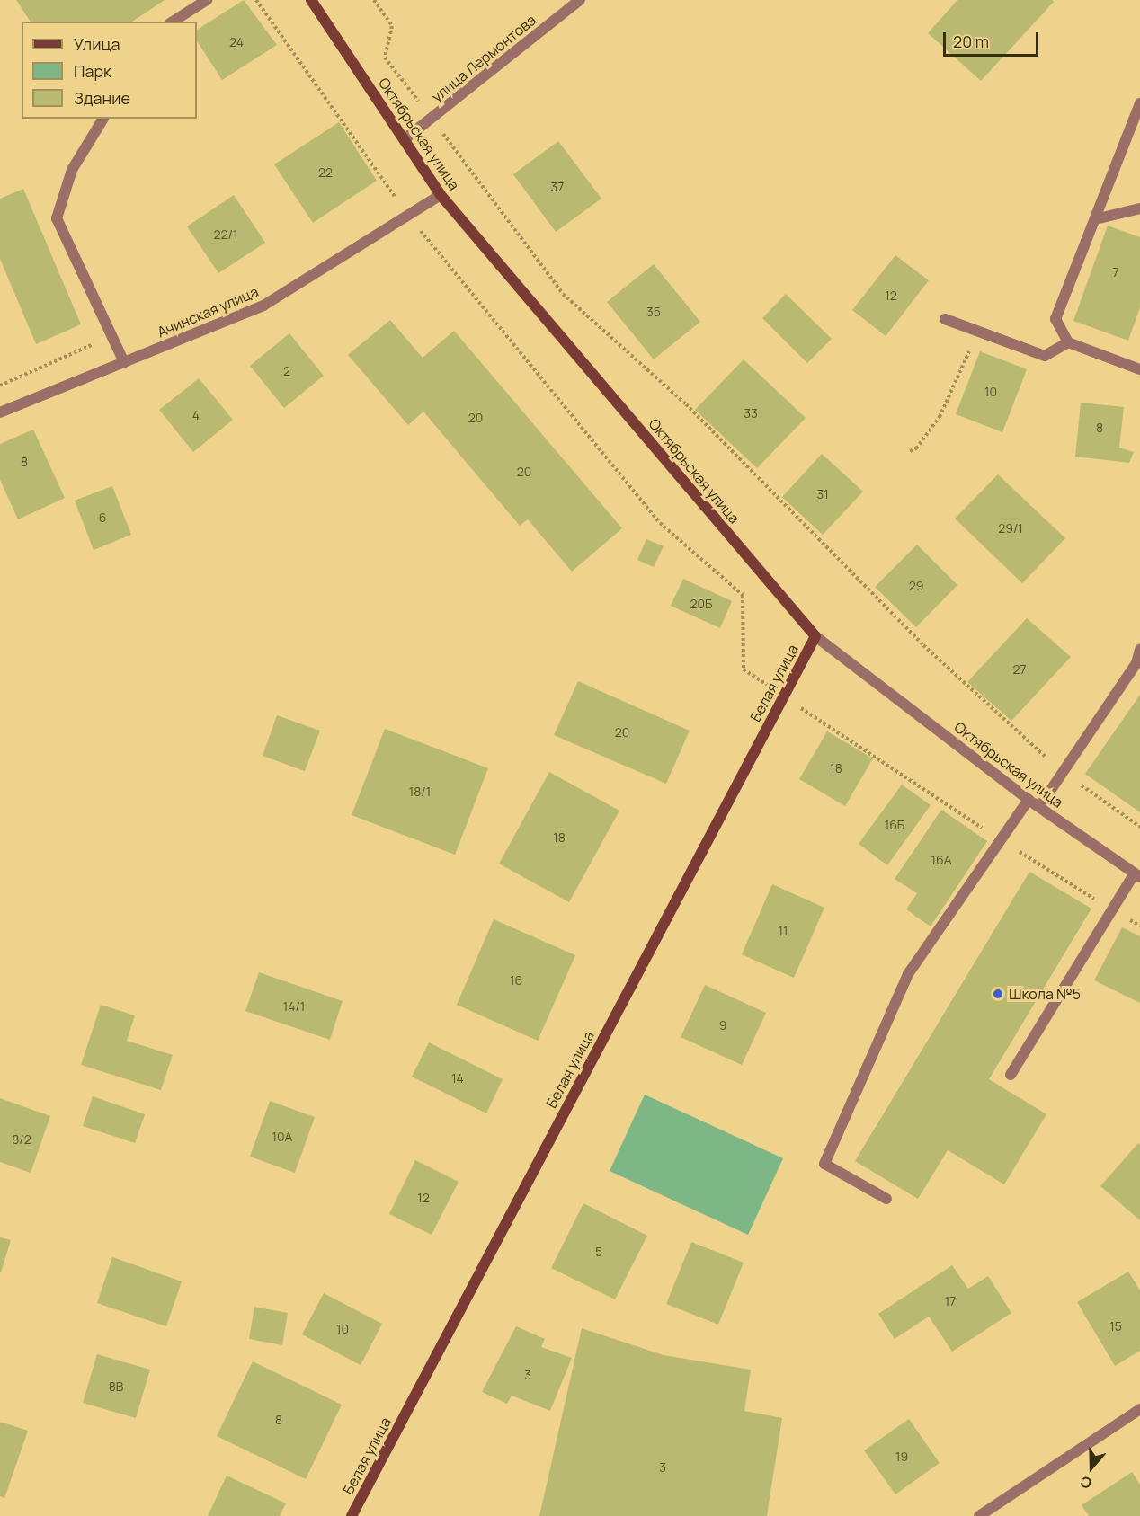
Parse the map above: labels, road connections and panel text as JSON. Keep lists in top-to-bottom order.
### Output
{
  "streets": {
    "street": [
      "улица Лермонтова",
      "Октябрьская улица",
      "Ачинская улица",
      "Белая улица"
    ]
  },
  "crossings": [
    ["улица Лермонтова", "Октябрьская улица"],
    ["Октябрьская улица", "Ачинская улица"],
    ["Октябрьская улица", "Белая улица"]
  ],
  "places": ["Школа №5"],
  "house_numbers": [
    "24",
    "22",
    "37",
    "22/1",
    "7",
    "12",
    "35",
    "2",
    "10",
    "33",
    "4",
    "20",
    "8",
    "8",
    "20",
    "31",
    "6",
    "29/1",
    "29",
    "20Б",
    "27",
    "20",
    "18",
    "18/1",
    "16Б",
    "18",
    "16А",
    "11",
    "16",
    "14/1",
    "9",
    "14",
    "10А",
    "8/2",
    "12",
    "5",
    "17",
    "15",
    "10",
    "3",
    "8В",
    "8",
    "19",
    "3"
  ],
  "legend": ["Улица", "Парк", "Здание"],
  "scale_bar": "20 m",
  "north": "bottom"
}
